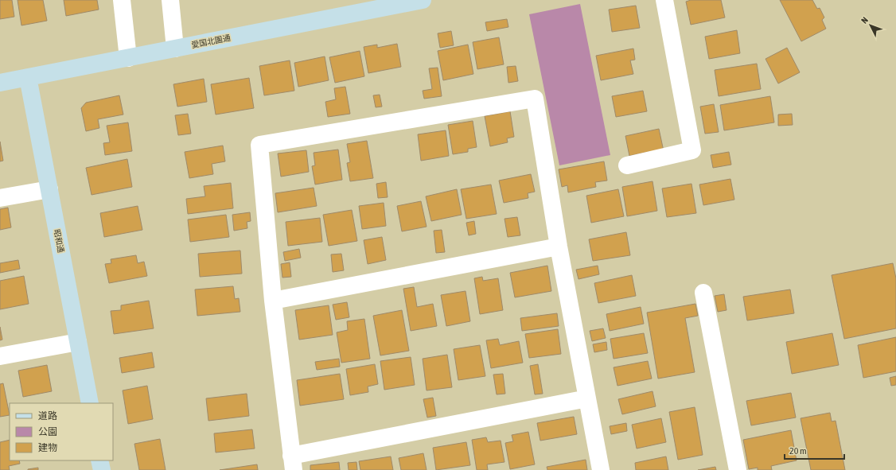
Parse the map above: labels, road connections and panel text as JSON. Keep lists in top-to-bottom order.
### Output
{
  "streets": {
    "street": ["愛国北園通", "昭和通"]
  },
  "crossings": [
    ["愛国北園通", "昭和通"]
  ],
  "legend": ["道路", "公園", "建物"],
  "scale_bar": "20 m",
  "north": "top left"
}
